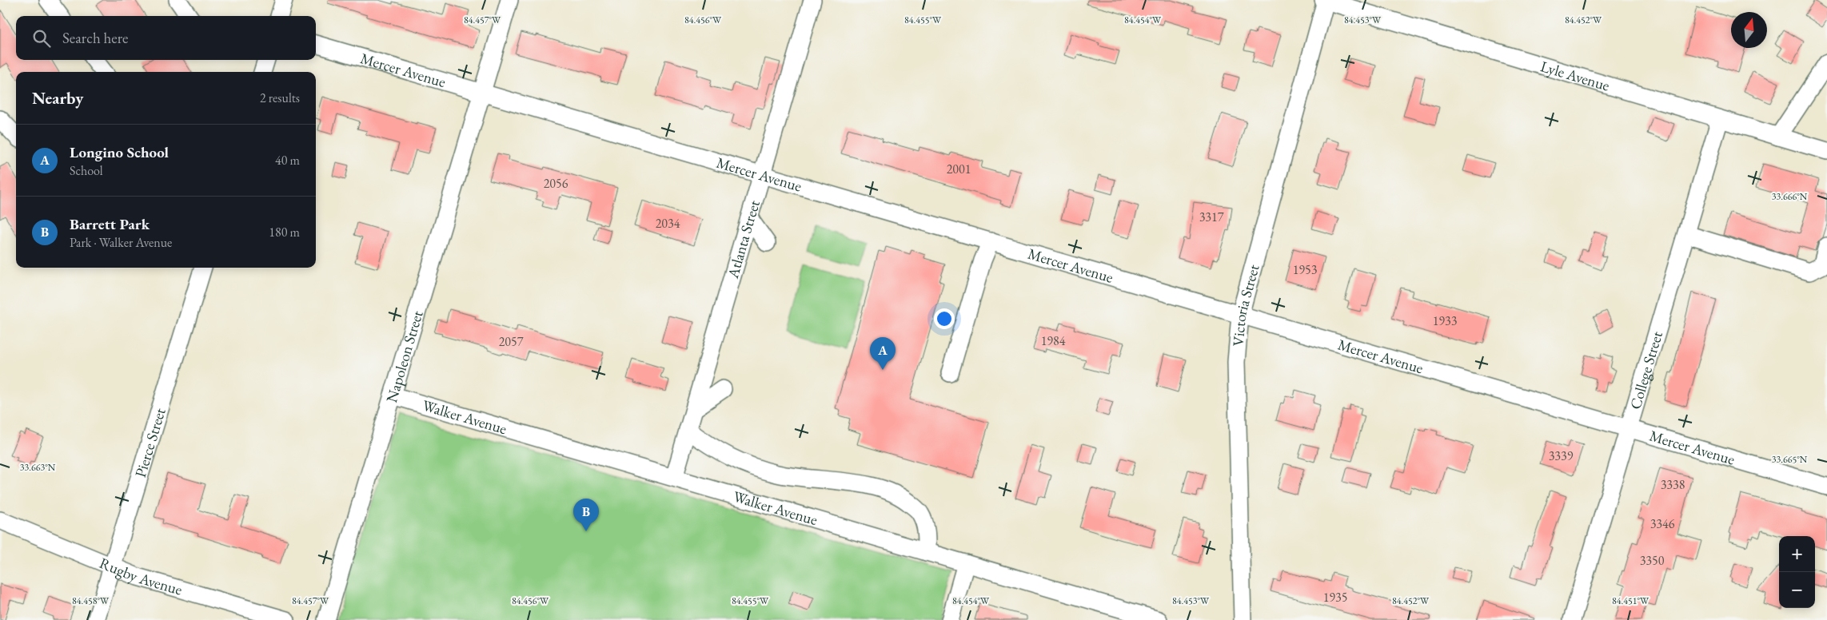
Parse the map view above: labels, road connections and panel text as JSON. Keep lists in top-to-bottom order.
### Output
{
  "streets": {
    "street": [
      "Mercer Avenue",
      "Lyle Avenue",
      "Atlanta Street",
      "Victoria Street",
      "Napoleon Street",
      "College Street",
      "Walker Avenue",
      "Pierce Street",
      "Rugby Avenue"
    ]
  },
  "crossings": [
    ["Mercer Avenue", "Atlanta Street"],
    ["Mercer Avenue", "Victoria Street"],
    ["Mercer Avenue", "Napoleon Street"],
    ["Mercer Avenue", "College Street"],
    ["Lyle Avenue", "Victoria Street"],
    ["Lyle Avenue", "College Street"],
    ["Atlanta Street", "Walker Avenue"],
    ["Napoleon Street", "Walker Avenue"],
    ["Pierce Street", "Rugby Avenue"]
  ],
  "house_numbers": [
    "2001",
    "2056",
    "3317",
    "2034",
    "1953",
    "1933",
    "1984",
    "2057",
    "3339",
    "3338",
    "3346",
    "3350",
    "1935"
  ],
  "north": "top",
  "page": {
    "search": "Search here",
    "heading": ["Nearby", "2 results"],
    "list": [
      {
        "mark": "A",
        "name": "Longino School",
        "note": "School",
        "value": "40 m"
      },
      {
        "mark": "B",
        "name": "Barrett Park",
        "note": "Park · Walker Avenue",
        "value": "180 m"
      }
    ],
    "pins": ["A", "B"],
    "map_buttons": ["+", "−"]
  },
  "coordinates": [
    "84.457°W",
    "84.456°W",
    "84.455°W",
    "84.454°W",
    "84.453°W",
    "84.452°W",
    "33.666°N",
    "33.665°N",
    "33.663°N",
    "84.458°W",
    "84.451°W"
  ]
}
